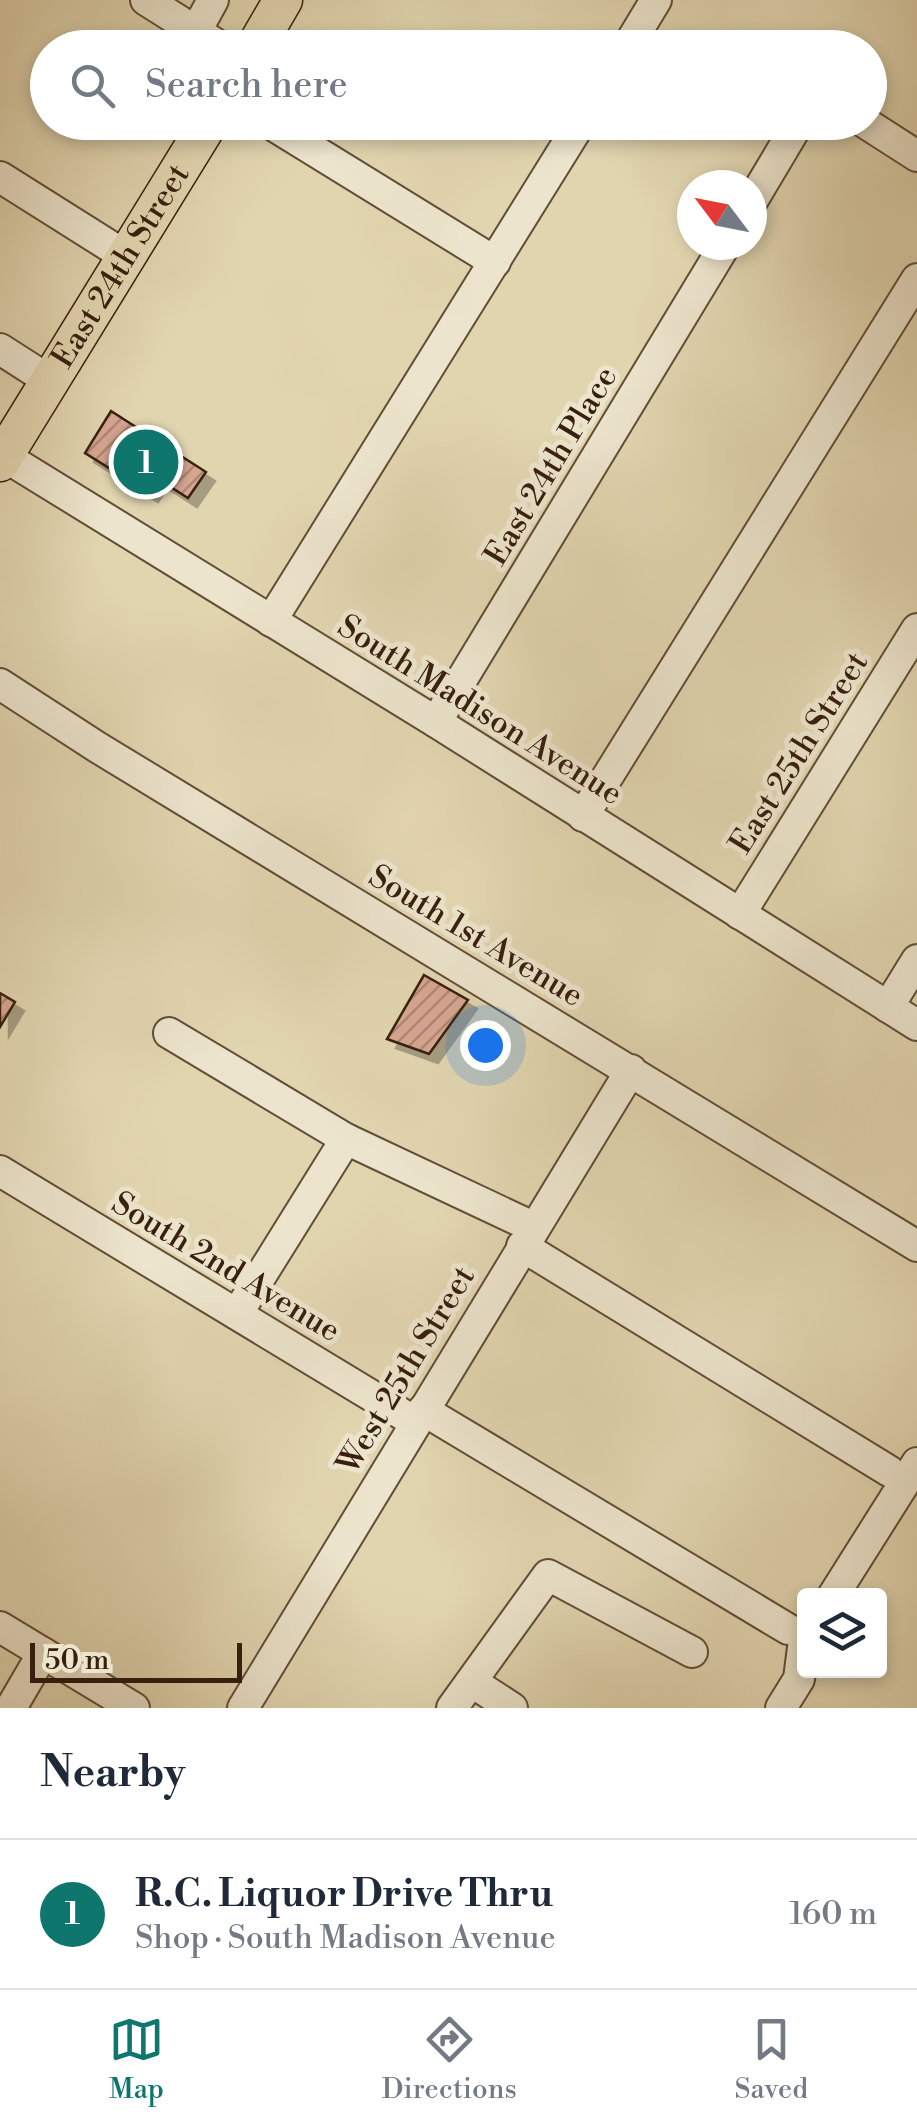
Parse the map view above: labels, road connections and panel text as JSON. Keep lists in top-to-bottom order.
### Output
{
  "streets": {
    "main road": ["East 24th Street"],
    "street": [
      "East 24th Place",
      "South Madison Avenue",
      "East 25th Street",
      "South 1st Avenue",
      "South 2nd Avenue",
      "West 25th Street"
    ]
  },
  "crossings": [
    ["East 24th Street", "South Madison Avenue"],
    ["East 24th Place", "South Madison Avenue"],
    ["South Madison Avenue", "East 25th Street"],
    ["South 1st Avenue", "West 25th Street"],
    ["South 2nd Avenue", "West 25th Street"]
  ],
  "scale_bar": "50 m",
  "north": "top left",
  "page": {
    "search": "Search here",
    "pins": "1",
    "scale": "50 m",
    "heading": "Nearby",
    "list": [
      {
        "mark": "1",
        "name": "R.C. Liquor Drive Thru",
        "note": "Shop · South Madison Avenue",
        "value": "160 m"
      }
    ],
    "nav": ["Map", "Directions", "Saved"]
  }
}
